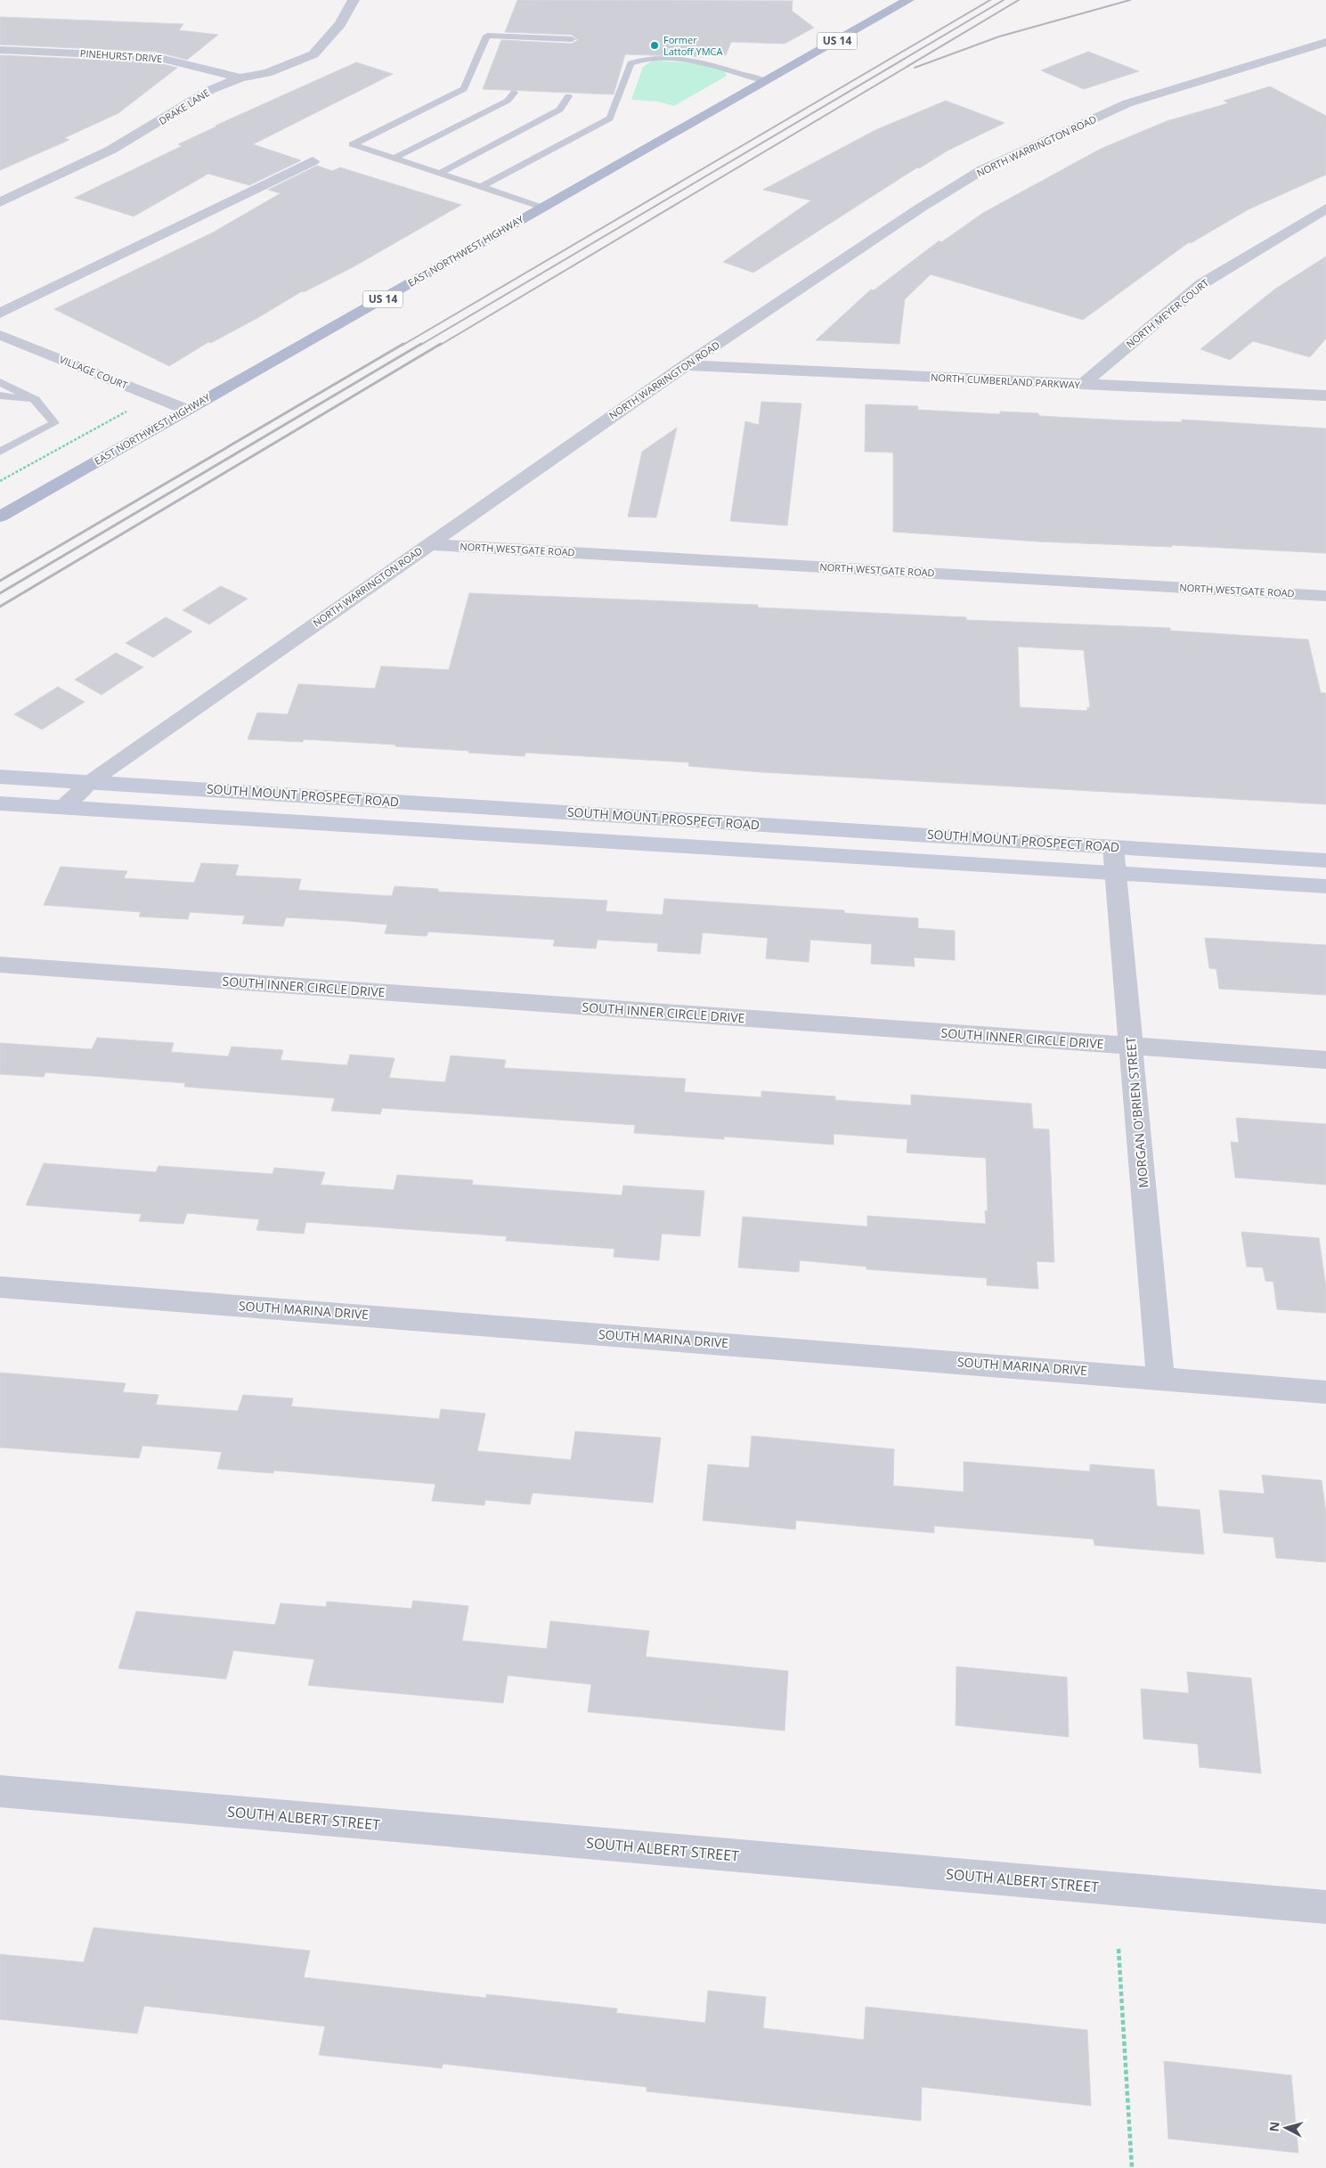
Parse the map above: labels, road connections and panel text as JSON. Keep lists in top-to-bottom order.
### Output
{
  "streets": {
    "main road": ["US 14", "EAST NORTHWEST HIGHWAY", "SOUTH MOUNT PROSPECT ROAD"],
    "street": [
      "PINEHURST DRIVE",
      "DRAKE LANE",
      "NORTH WARRINGTON ROAD",
      "NORTH MEYER COURT",
      "VILLAGE COURT",
      "NORTH CUMBERLAND PARKWAY",
      "NORTH WESTGATE ROAD",
      "SOUTH INNER CIRCLE DRIVE",
      "MORGAN O'BRIEN STREET",
      "SOUTH MARINA DRIVE",
      "SOUTH ALBERT STREET"
    ]
  },
  "crossings": [
    ["PINEHURST DRIVE", "DRAKE LANE"],
    ["NORTH WARRINGTON ROAD", "NORTH CUMBERLAND PARKWAY"],
    ["NORTH WARRINGTON ROAD", "NORTH WESTGATE ROAD"],
    ["NORTH WARRINGTON ROAD", "SOUTH MOUNT PROSPECT ROAD"],
    ["EAST NORTHWEST HIGHWAY", "VILLAGE COURT"],
    ["NORTH MEYER COURT", "NORTH CUMBERLAND PARKWAY"],
    ["SOUTH MOUNT PROSPECT ROAD", "MORGAN O'BRIEN STREET"],
    ["SOUTH INNER CIRCLE DRIVE", "MORGAN O'BRIEN STREET"],
    ["MORGAN O'BRIEN STREET", "SOUTH MARINA DRIVE"]
  ],
  "places": ["Former Lattoff YMCA"],
  "north": "left"
}
